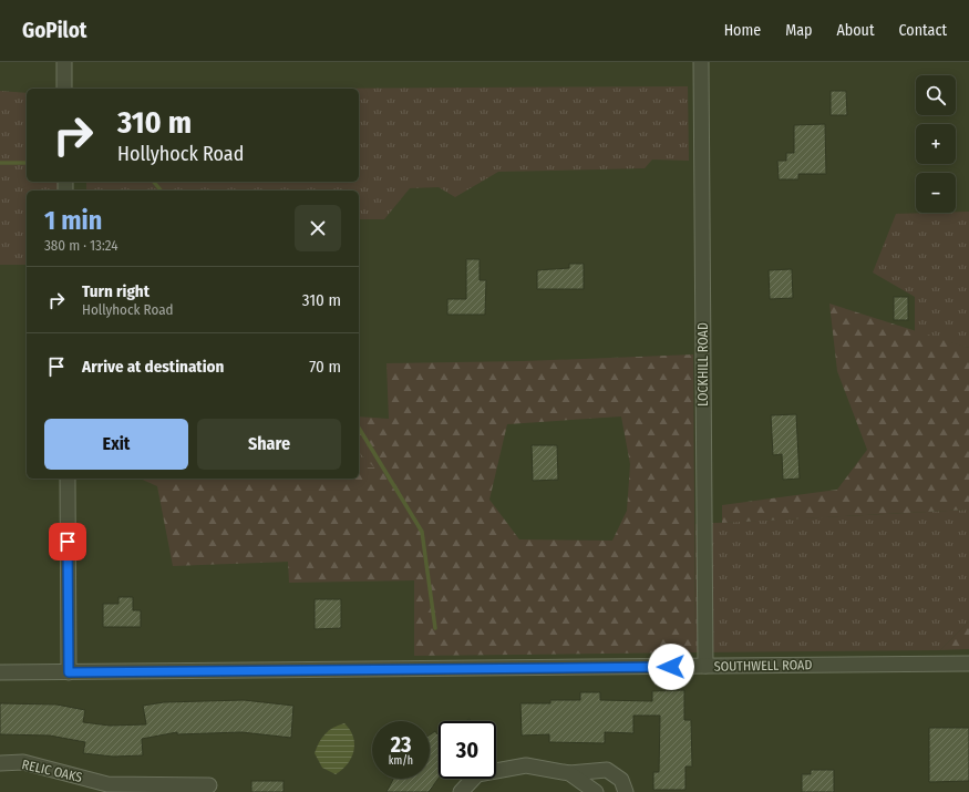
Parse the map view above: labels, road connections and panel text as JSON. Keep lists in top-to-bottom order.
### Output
{
  "streets": {
    "street": ["LOCKHILL ROAD", "SOUTHWELL ROAD", "RELIC OAKS"]
  },
  "crossings": [
    ["LOCKHILL ROAD", "SOUTHWELL ROAD"]
  ],
  "page": {
    "header": "GoPilot",
    "nav": [
      "Home",
      "Map",
      "About",
      "Contact"
    ],
    "map_buttons": ["+", "−"],
    "turn": ["310 m", "Hollyhock Road"],
    "heading": ["1 min", "380 m · 13:24"],
    "list": [
      {
        "name": "Turn right",
        "note": "Hollyhock Road",
        "value": "310 m"
      },
      {
        "name": "Arrive at destination",
        "value": "70 m"
      }
    ],
    "buttons": ["Exit", "Share"],
    "speed": "23 km/h",
    "limit": "30"
  }
}
